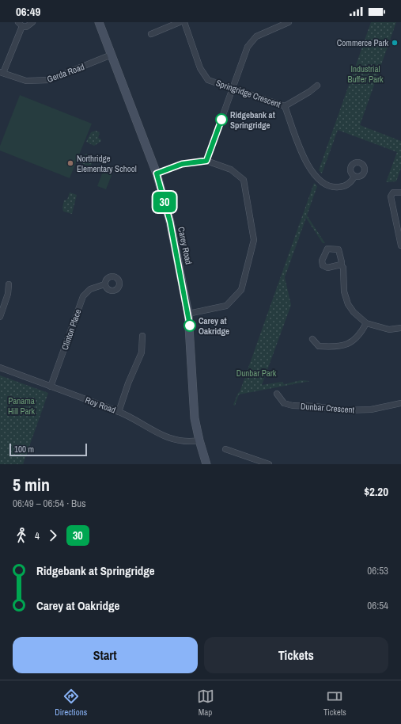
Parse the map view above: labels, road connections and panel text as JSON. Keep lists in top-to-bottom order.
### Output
{
  "streets": {
    "street": [
      "Gerda Road",
      "Springridge Crescent",
      "Carey Road",
      "Clinton Place",
      "Roy Road",
      "Dunbar Crescent"
    ]
  },
  "crossings": [
    ["Gerda Road", "Carey Road"],
    ["Carey Road", "Roy Road"],
    ["Clinton Place", "Roy Road"]
  ],
  "parks": ["Industrial Buffer Park", "Dunbar Park", "Panama Hill Park"],
  "places": [
    "Commerce Park",
    "Ridgebank at Springridge",
    "Northridge Elementary School",
    "Carey at Oakridge"
  ],
  "lines": ["bus line 30"],
  "scale_bar": "100 m",
  "page": {
    "status": "06:49",
    "on_map": "30",
    "scale": "100 m",
    "heading": ["5 min", "06:49 – 06:54 · Bus", "$2.20"],
    "legs": ["4", "30"],
    "list": [
      {
        "name": "Ridgebank at Springridge",
        "value": "06:53"
      },
      {
        "name": "Carey at Oakridge",
        "value": "06:54"
      }
    ],
    "buttons": ["Start", "Tickets"],
    "tabs": ["Directions", "Map", "Tickets"]
  }
}
